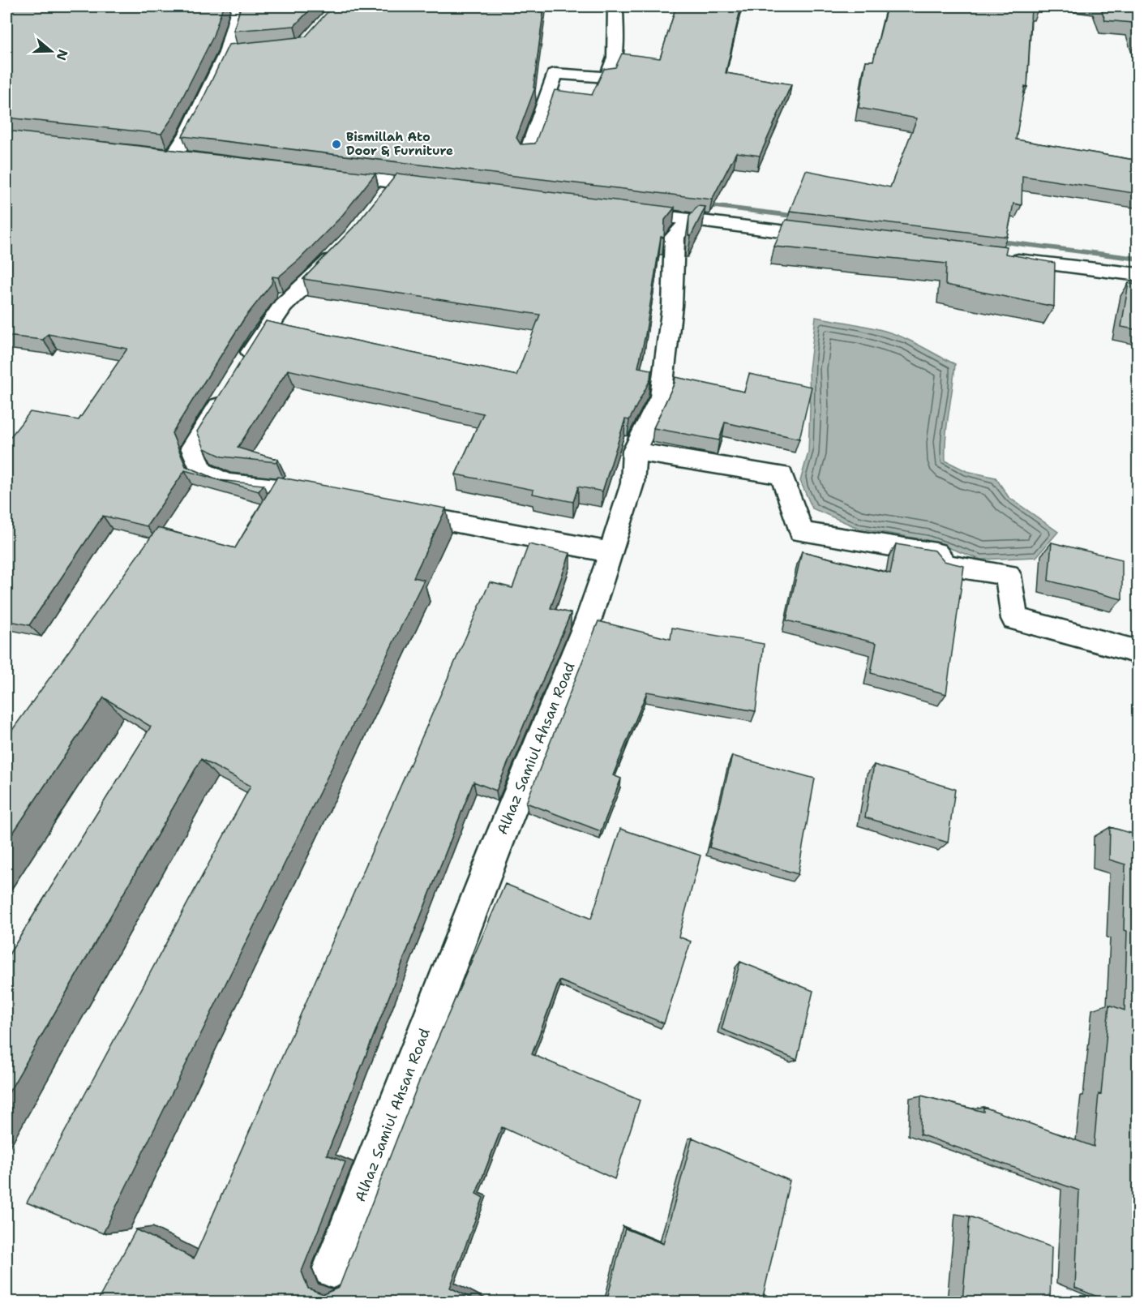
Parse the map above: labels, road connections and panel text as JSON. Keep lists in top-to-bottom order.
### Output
{
  "streets": {
    "street": ["Alhaz Samiul Ahsan Road"]
  },
  "places": ["Bismillah Ato Door & Furniture"],
  "north": "right"
}
